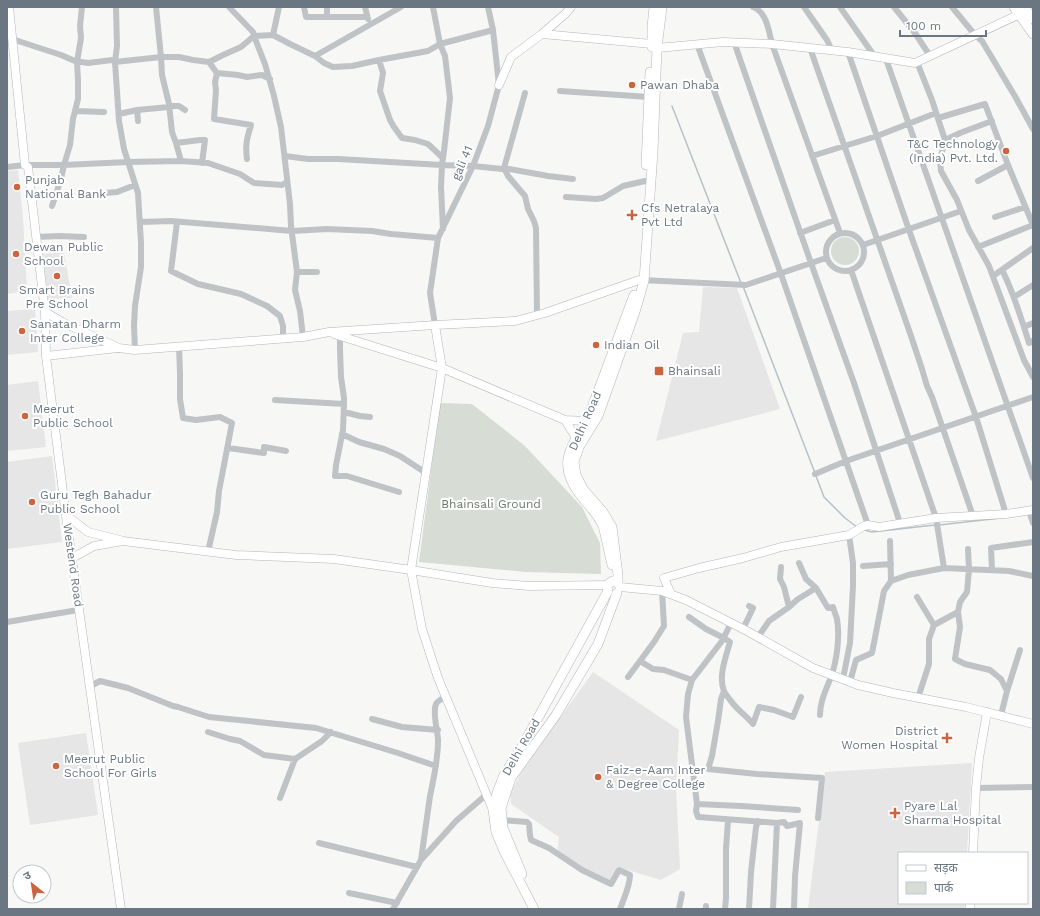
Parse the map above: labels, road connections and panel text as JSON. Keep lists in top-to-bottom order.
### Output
{
  "streets": {
    "main road": ["Delhi Road"],
    "street": ["gali 41", "Westend Road"]
  },
  "parks": ["Bhainsali Ground"],
  "places": {
    "other": [
      "Pawan Dhaba",
      "T&C Technology (India) Pvt. Ltd.",
      "Punjab National Bank",
      "Dewan Public School",
      "Smart Brains Pre School",
      "Sanatan Dharm Inter College",
      "Indian Oil",
      "Meerut Public School",
      "Guru Tegh Bahadur Public School",
      "Meerut Public School For Girls",
      "Faiz-e-Aam Inter & Degree College"
    ],
    "health": ["Cfs Netralaya Pvt Ltd", "District Women Hospital", "Pyare Lal Sharma Hospital"],
    "transit": ["Bhainsali"]
  },
  "legend": ["सड़क", "पार्क"],
  "scale_bar": "100 m",
  "north": "top left"
}
